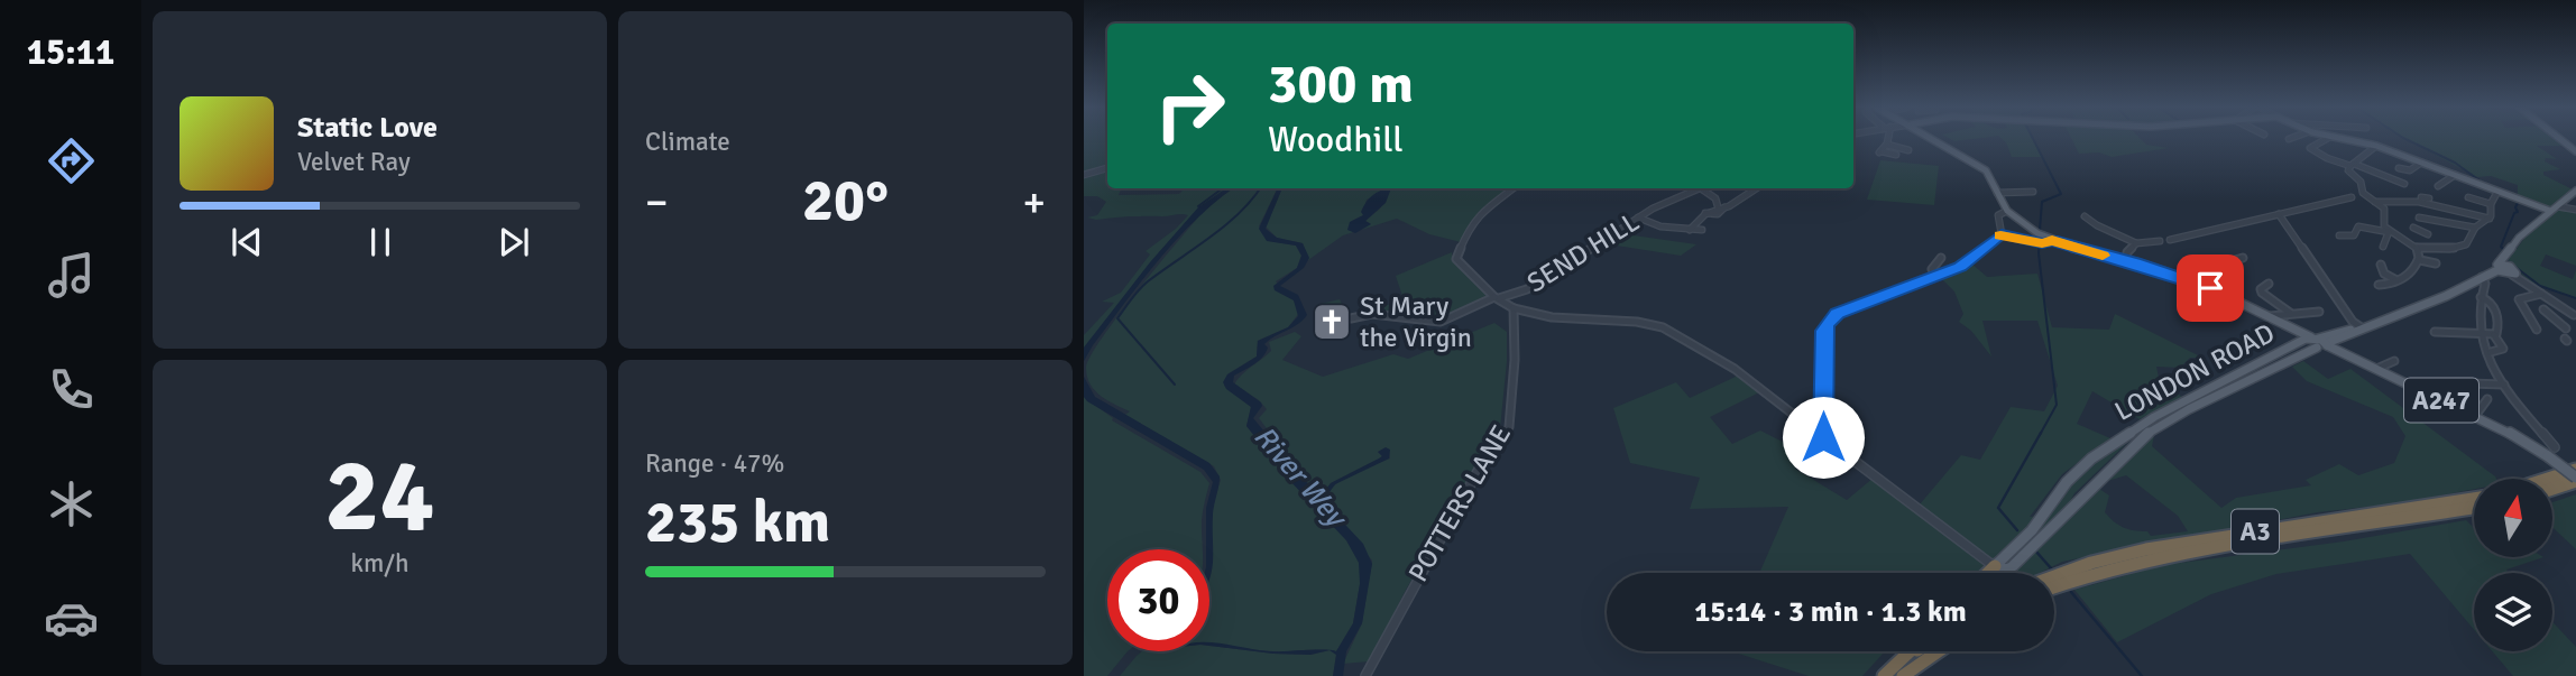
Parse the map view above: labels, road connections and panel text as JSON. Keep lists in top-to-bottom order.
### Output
{
  "streets": {
    "highway": ["A3"],
    "main road": ["LONDON ROAD", "A247"],
    "street": ["SEND HILL", "POTTERS LANE"]
  },
  "crossings": [
    ["LONDON ROAD", "A247"]
  ],
  "water": ["River Wey"],
  "places": {
    "church": ["St Mary the Virgin"]
  },
  "north": "top",
  "page": {
    "tabs": "15:11",
    "tile": [
      "Climate",
      ["24", "km/h"],
      ["Range · 47%", "235 km"]
    ],
    "turn": ["300 m", "Woodhill"],
    "song": ["Static Love", "Velvet Ray"],
    "heat": ["−", "20°", "+"],
    "limit": "30",
    "trip": "15:14 · 3 min · 1.3 km"
  }
}
